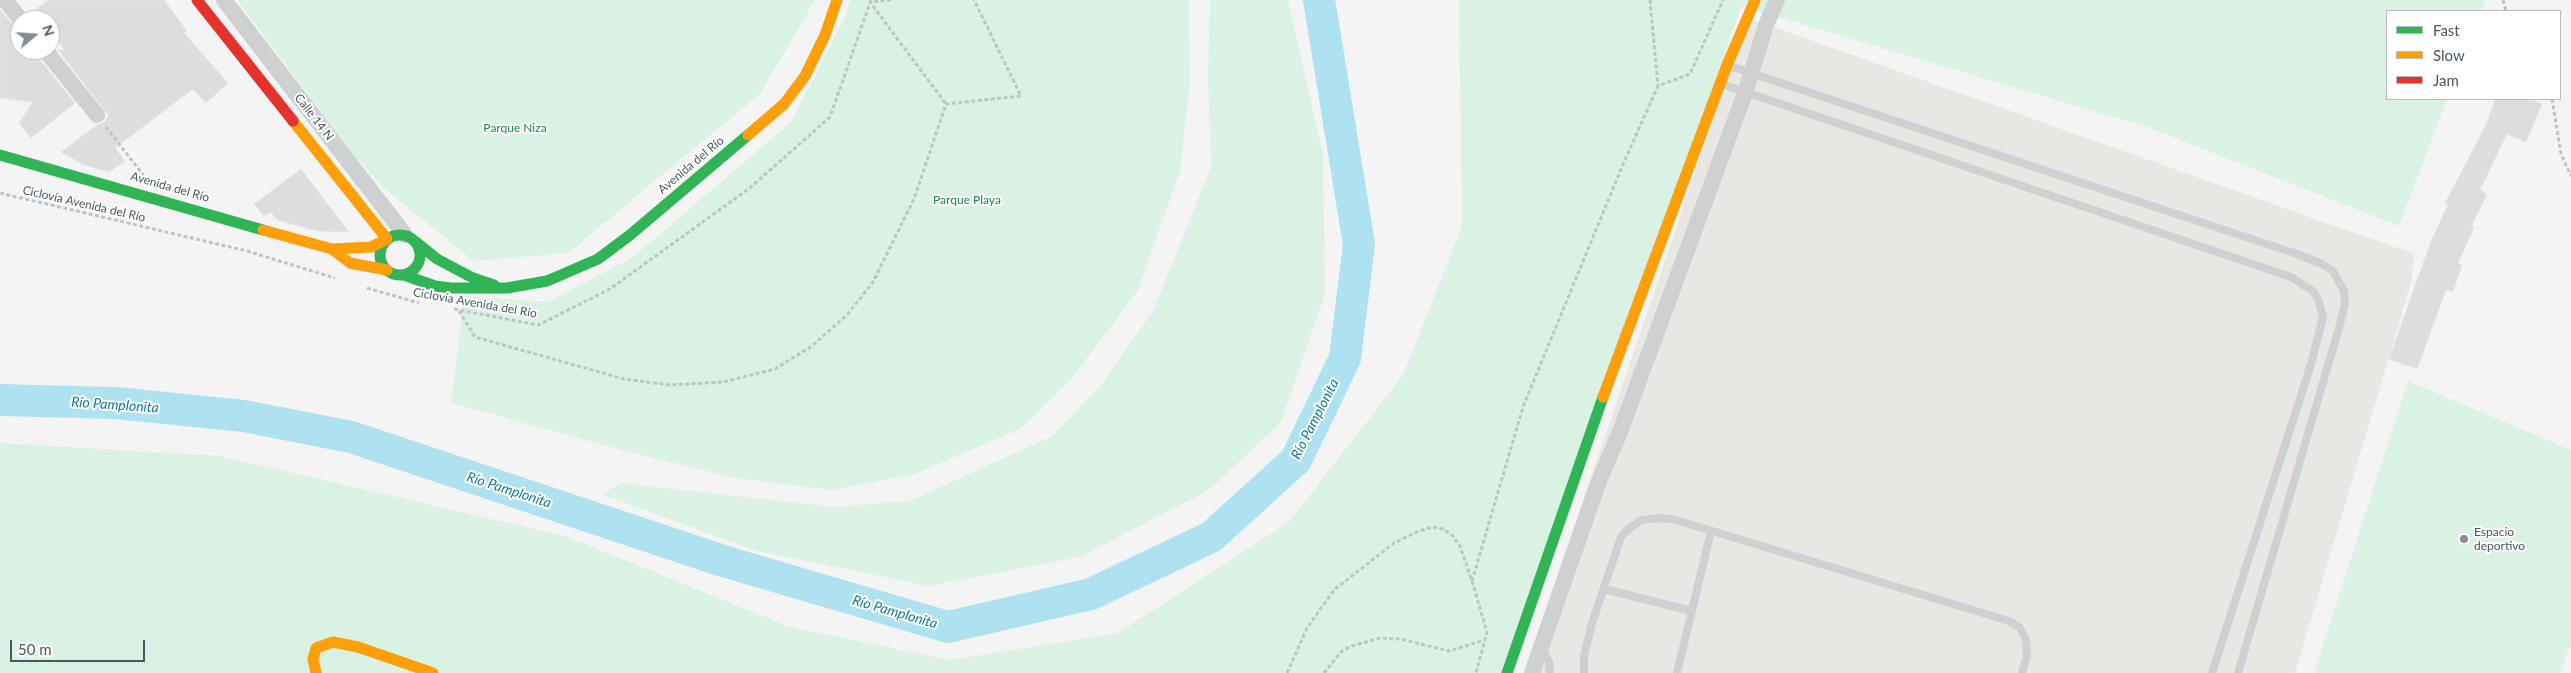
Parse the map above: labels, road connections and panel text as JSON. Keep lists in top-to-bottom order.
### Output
{
  "streets": {
    "main road": ["Calle 14 N", "Avenida del Río"],
    "path": ["Ciclovía Avenida del Río"]
  },
  "crossings": [
    ["Calle 14 N", "Avenida del Río"]
  ],
  "water": ["Río Pamplonita"],
  "parks": ["Parque Niza", "Parque Playa"],
  "places": ["Espacio deportivo"],
  "legend": ["Fast", "Slow", "Jam"],
  "scale_bar": "50 m",
  "north": "right"
}
